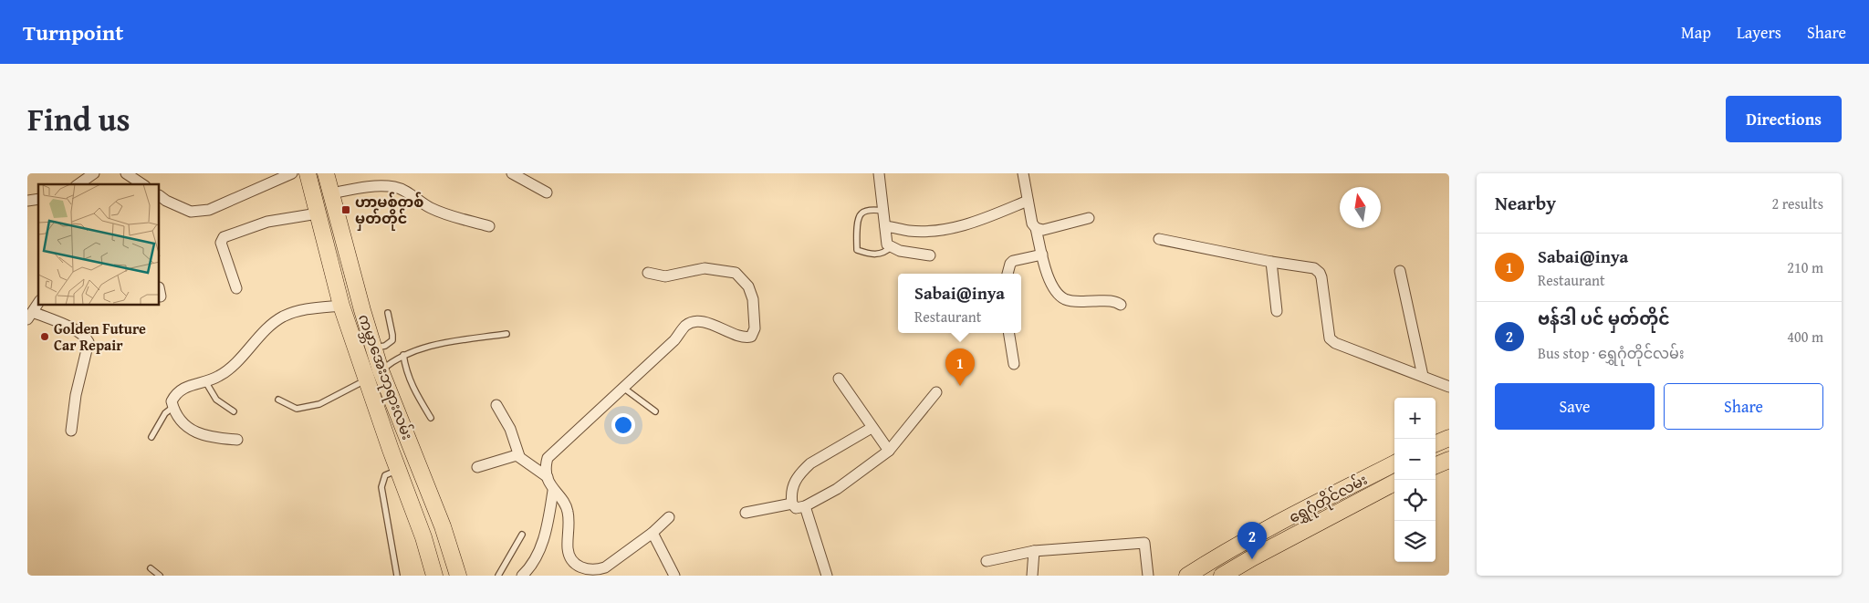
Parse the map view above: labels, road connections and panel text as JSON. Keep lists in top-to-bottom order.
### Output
{
  "streets": {
    "main road": ["ကမ္ဘာအေးဘုရားလမ်း", "ရွှေဂုံတိုင်လမ်း"]
  },
  "places": {
    "transit": ["ဟာမစ်တစ် မှတ်တိုင်"],
    "other": ["Golden Future Car Repair"]
  },
  "north": "top",
  "page": {
    "header": "Turnpoint",
    "nav": ["Map", "Layers", "Share"],
    "title": "Find us",
    "buttons": [
      "Directions",
      ["Save", "Share"]
    ],
    "heading": ["Nearby", "2 results"],
    "list": [
      {
        "mark": "1",
        "name": "Sabai@inya",
        "note": "Restaurant",
        "value": "210 m"
      },
      {
        "mark": "2",
        "name": "ဗန်ဒါ ပင် မှတ်တိုင်",
        "note": "Bus stop · ရွှေဂုံတိုင်လမ်း",
        "value": "400 m"
      }
    ],
    "popup": ["Sabai@inya", "Restaurant"],
    "pins": ["1", "2"],
    "map_buttons": ["+", "−"]
  }
}
